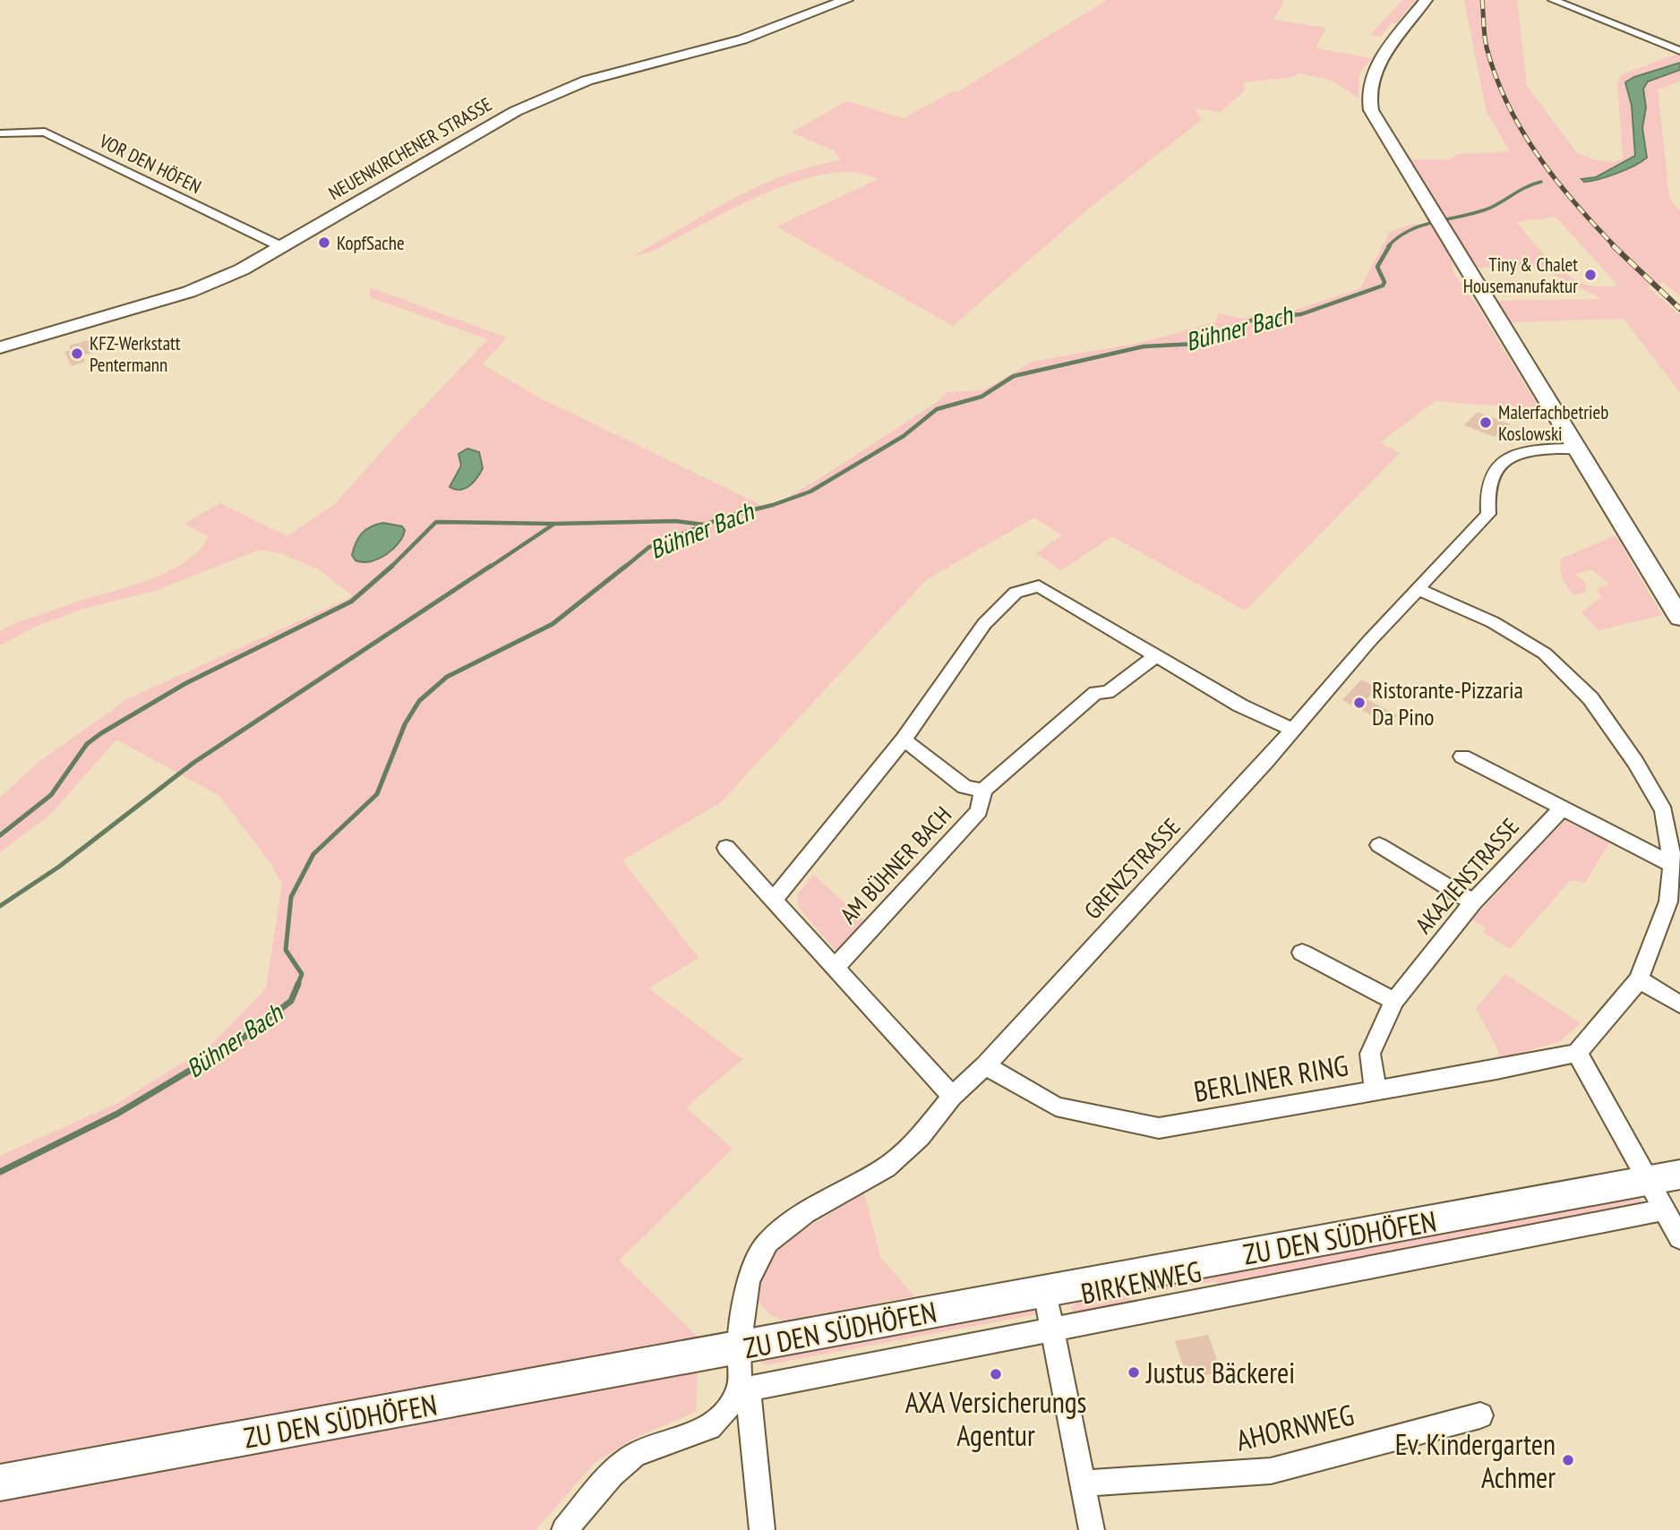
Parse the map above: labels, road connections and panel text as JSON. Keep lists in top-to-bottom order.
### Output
{
  "streets": {
    "street": [
      "NEUENKIRCHENER STRASSE",
      "VOR DEN HÖFEN",
      "AM BÜHNER BACH",
      "GRENZSTRASSE",
      "AKAZIENSTRASSE",
      "BERLINER RING",
      "ZU DEN SÜDHÖFEN",
      "BIRKENWEG",
      "AHORNWEG"
    ]
  },
  "crossings": [
    ["NEUENKIRCHENER STRASSE", "VOR DEN HÖFEN"],
    ["GRENZSTRASSE", "BERLINER RING"],
    ["GRENZSTRASSE", "ZU DEN SÜDHÖFEN"],
    ["GRENZSTRASSE", "BIRKENWEG"],
    ["AKAZIENSTRASSE", "BERLINER RING"]
  ],
  "water": ["Bühner Bach"],
  "places": [
    "KopfSache",
    "Tiny & Chalet Housemanufaktur",
    "KFZ-Werkstatt Pentermann",
    "Malerfachbetrieb Koslowski",
    "Ristorante-Pizzaria Da Pino",
    "Justus Bäckerei",
    "AXA Versicherungs Agentur",
    "Ev. Kindergarten Achmer"
  ]
}
